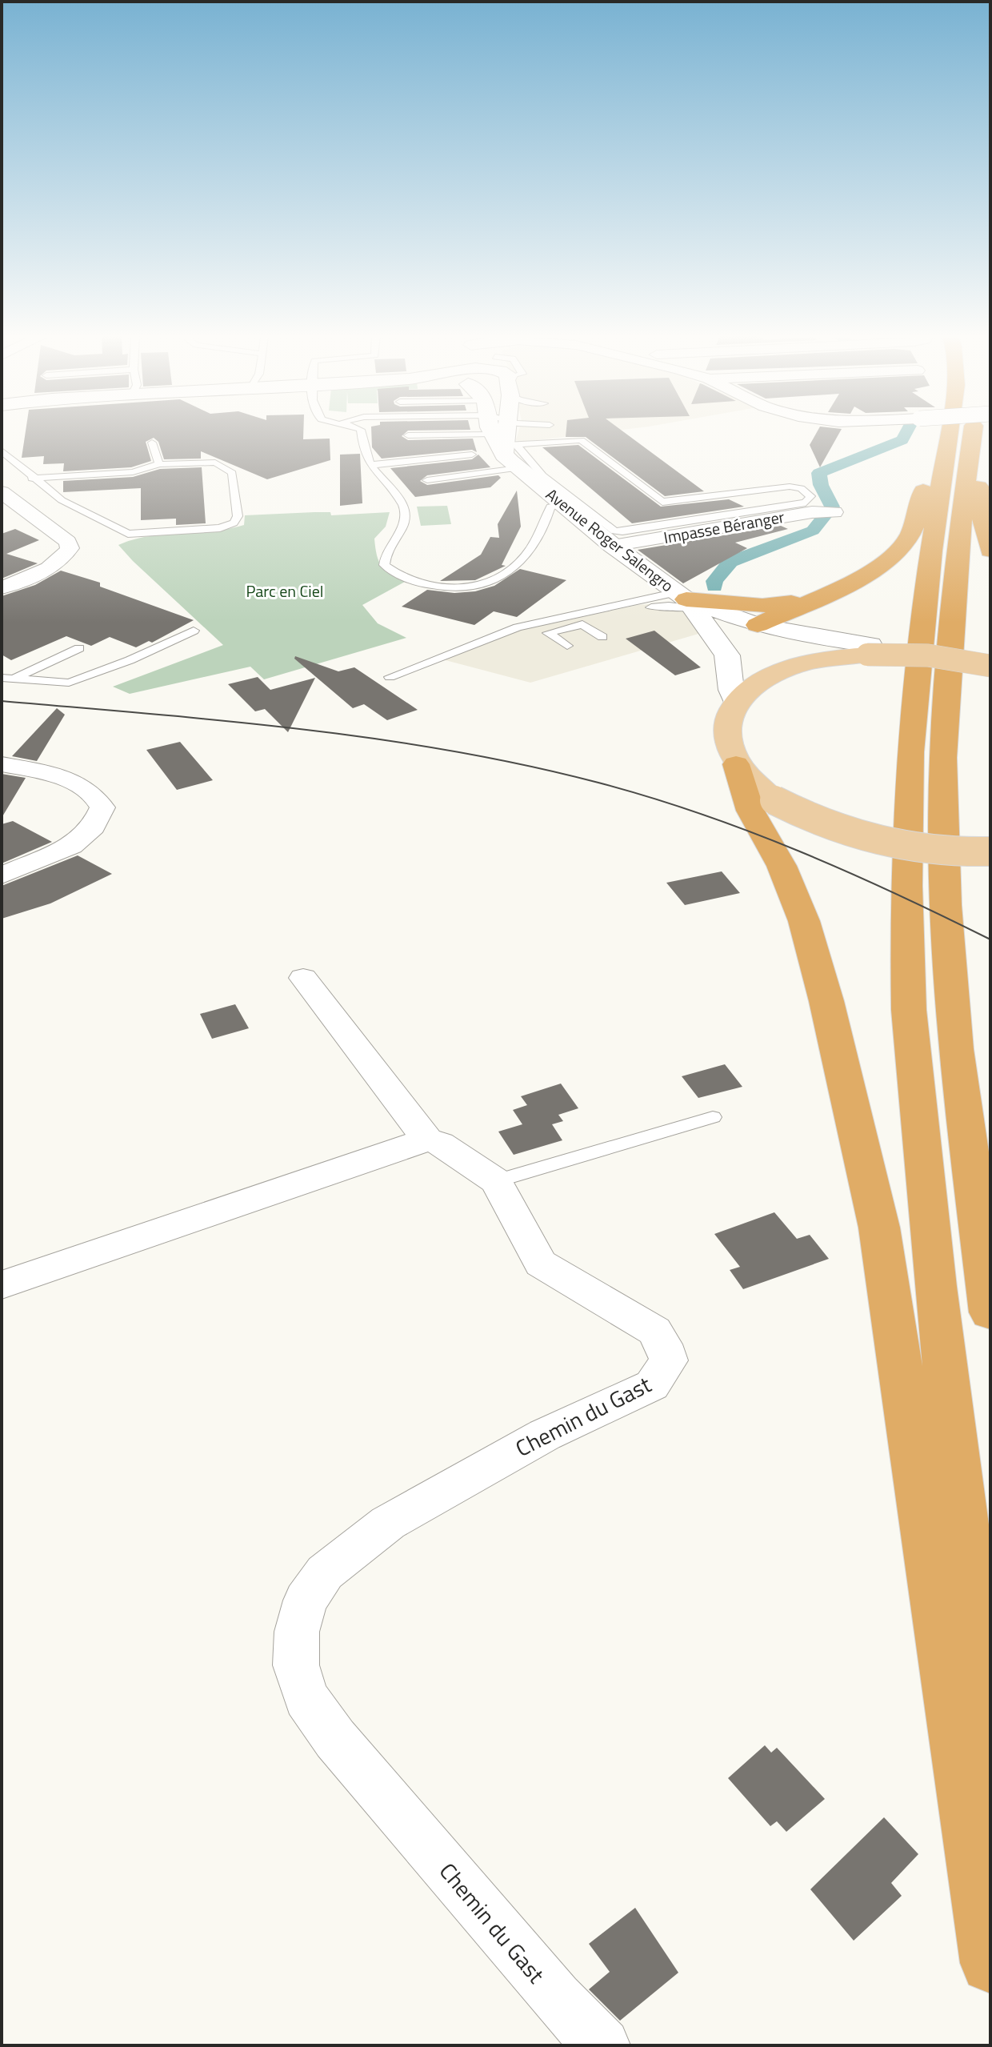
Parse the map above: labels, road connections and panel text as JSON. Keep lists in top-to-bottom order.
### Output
{
  "streets": {
    "main road": ["Avenue Roger Salengro"],
    "street": ["Impasse Béranger", "Chemin du Gast"]
  },
  "crossings": [
    ["Impasse Béranger", "Avenue Roger Salengro"]
  ],
  "parks": ["Parc en Ciel"]
}
